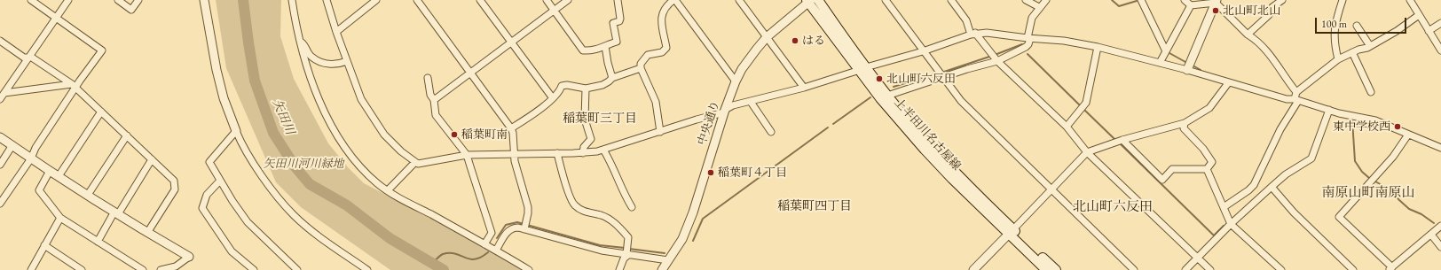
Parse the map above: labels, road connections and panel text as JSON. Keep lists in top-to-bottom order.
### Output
{
  "streets": {
    "main road": ["上半田川名古屋線"],
    "street": ["中央通り"]
  },
  "crossings": [
    ["中央通り", "上半田川名古屋線"]
  ],
  "districts": [
    "稲葉町三丁目",
    "南原山町南原山",
    "稲葉町四丁目",
    "北山町六反田"
  ],
  "water": ["矢田川"],
  "parks": ["矢田川河川緑地"],
  "places": [
    "北山町北山",
    "はる",
    "北山町六反田",
    "東中学校西",
    "稲葉町南",
    "稲葉町４丁目"
  ],
  "scale_bar": "100 m"
}
